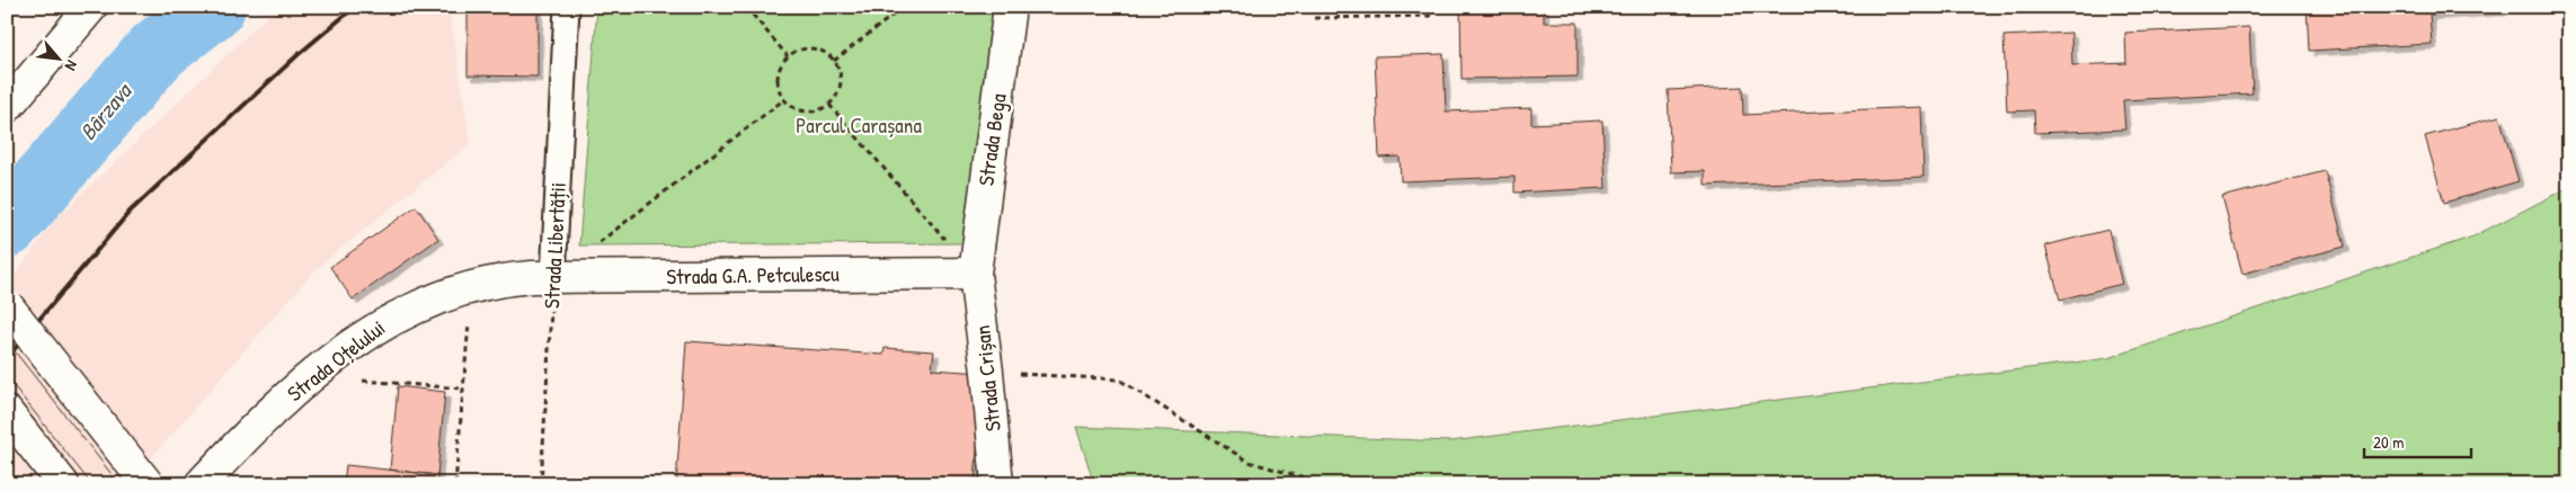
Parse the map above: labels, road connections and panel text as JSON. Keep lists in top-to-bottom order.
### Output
{
  "streets": {
    "street": [
      "Strada Bega",
      "Strada Libertății",
      "Strada G.A. Petculescu",
      "Strada Oțelului",
      "Strada Crișan"
    ]
  },
  "crossings": [
    ["Strada Bega", "Strada G.A. Petculescu"],
    ["Strada Bega", "Strada Crișan"],
    ["Strada Libertății", "Strada G.A. Petculescu"],
    ["Strada Libertății", "Strada Oțelului"],
    ["Strada G.A. Petculescu", "Strada Oțelului"],
    ["Strada G.A. Petculescu", "Strada Crișan"]
  ],
  "water": ["Bârzava"],
  "parks": ["Parcul Carașana"],
  "scale_bar": "20 m",
  "north": "bottom right"
}
